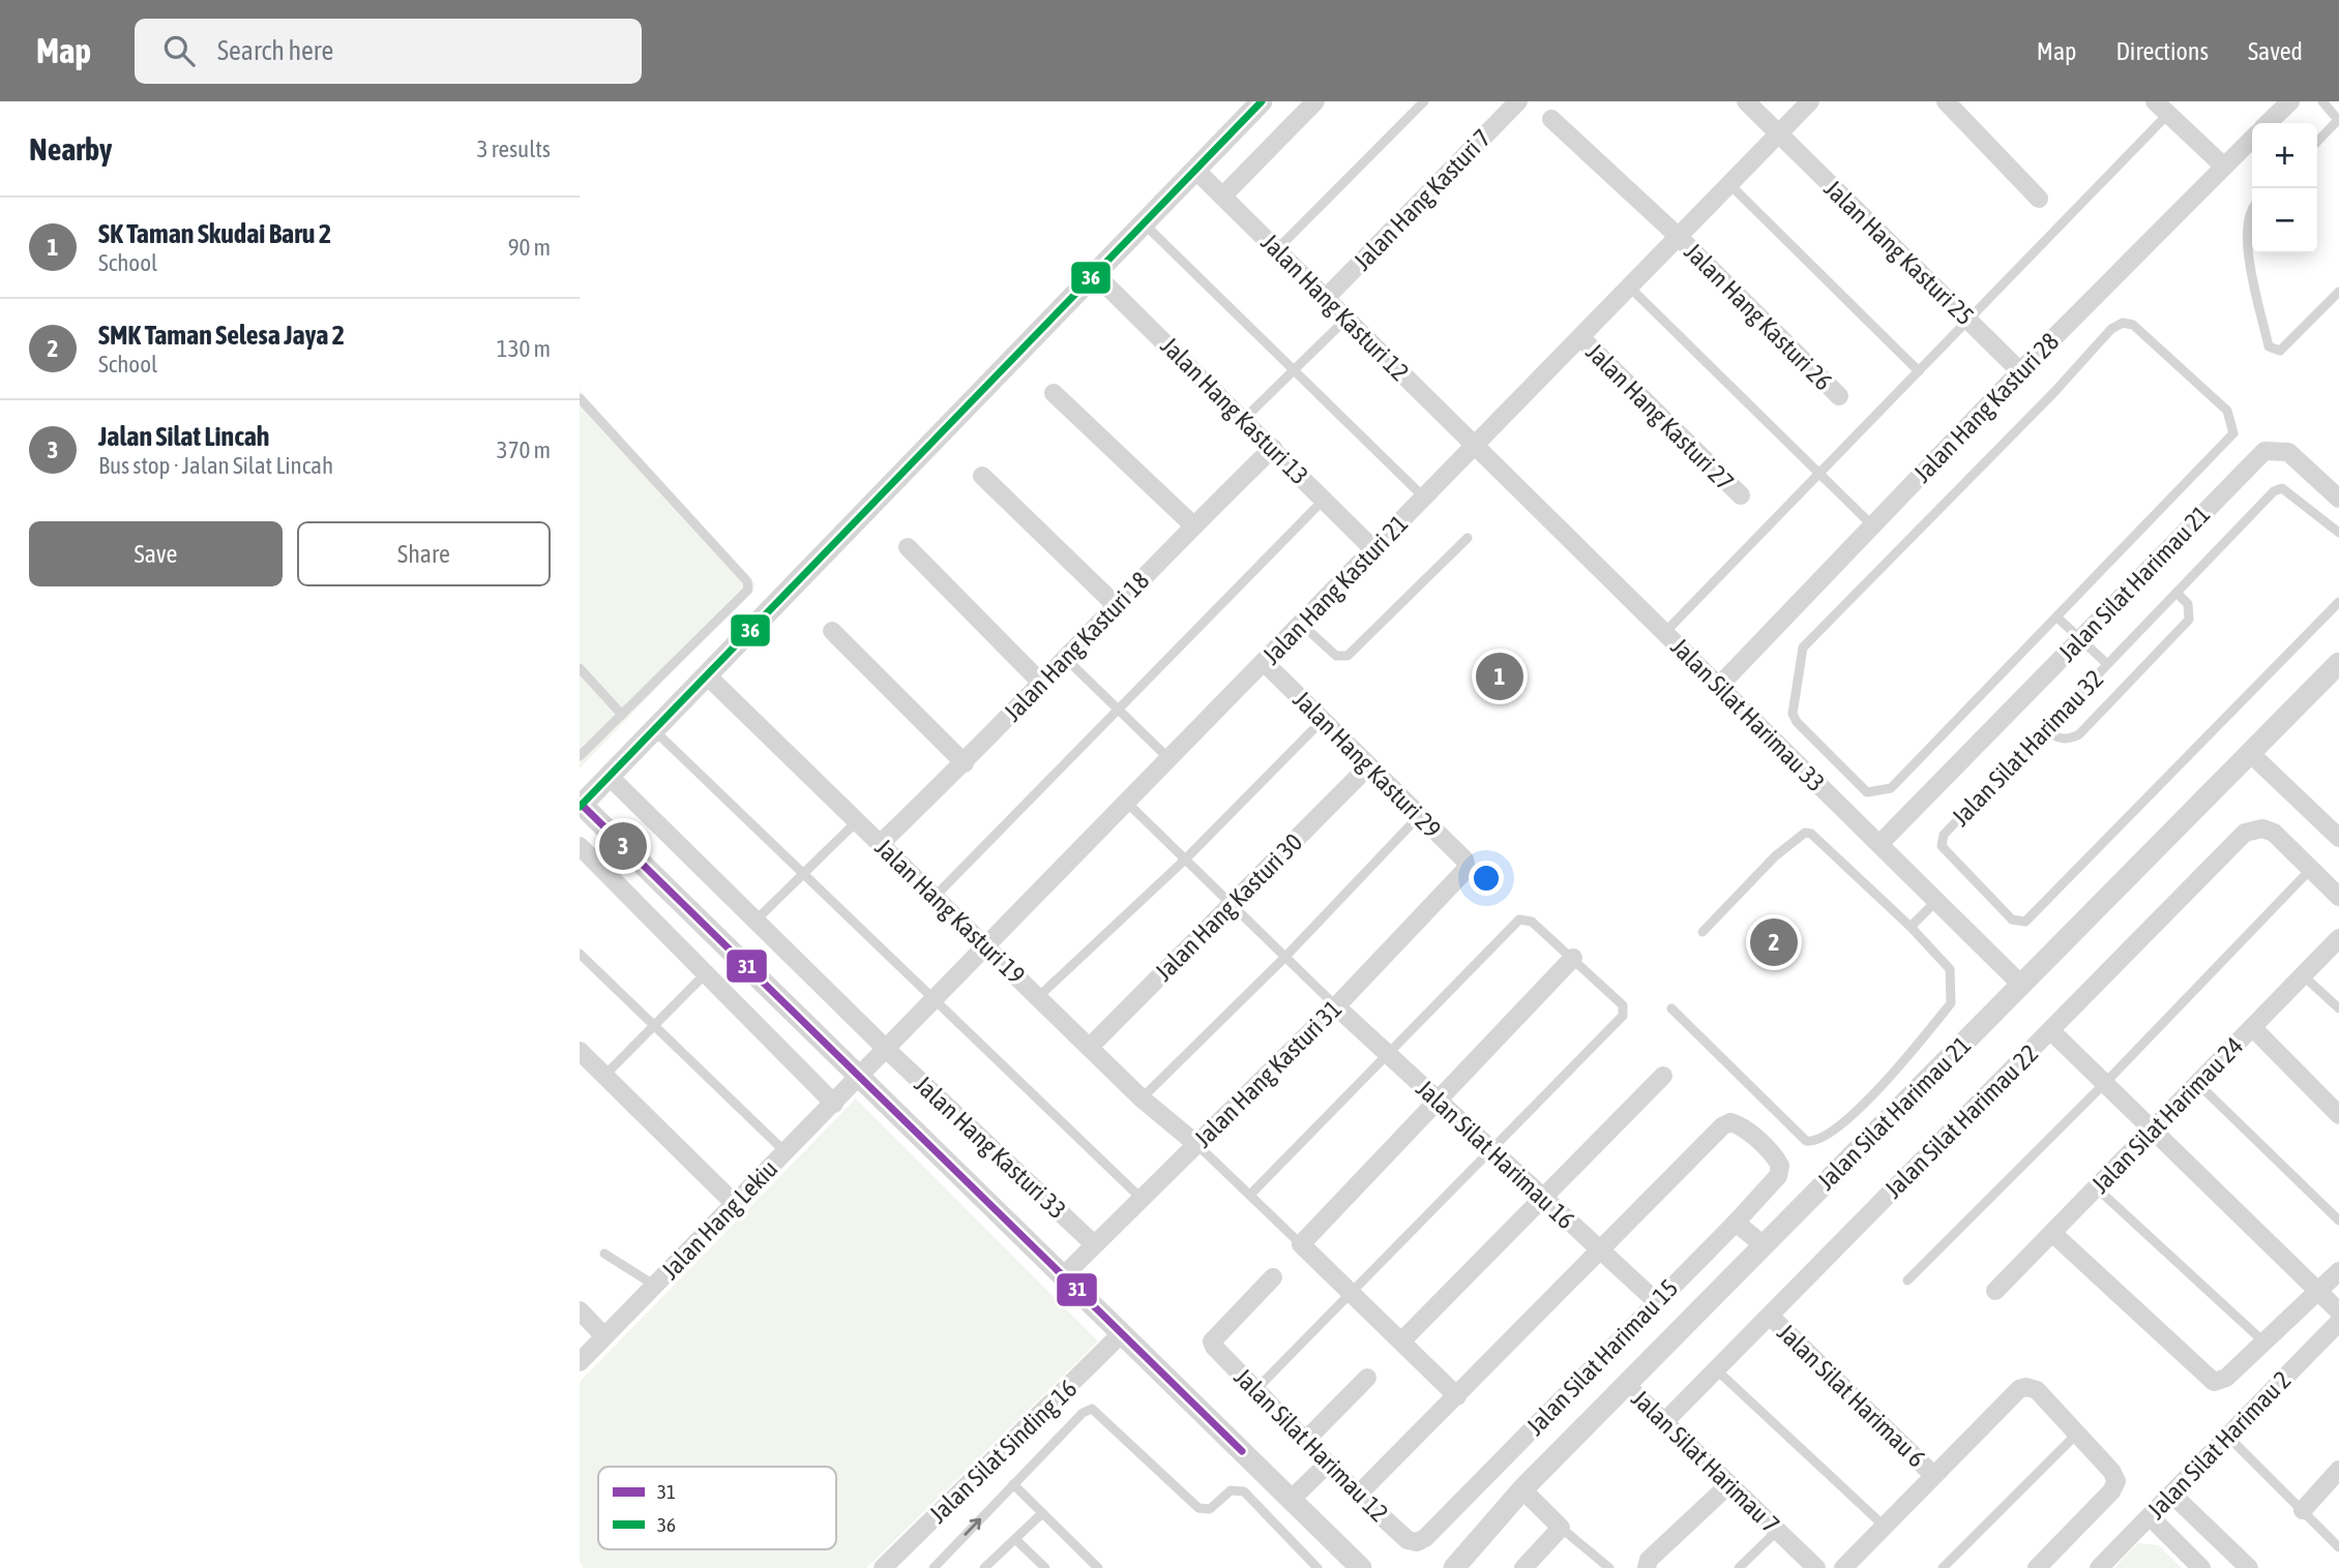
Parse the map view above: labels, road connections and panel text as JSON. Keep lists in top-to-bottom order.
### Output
{
  "streets": {
    "street": [
      "Jalan Hang Kasturi 7",
      "Jalan Hang Kasturi 25",
      "Jalan Hang Kasturi 12",
      "Jalan Hang Kasturi 26",
      "Jalan Hang Kasturi 28",
      "Jalan Hang Kasturi 13",
      "Jalan Hang Kasturi 27",
      "Jalan Silat Harimau 21",
      "Jalan Hang Kasturi 21",
      "Jalan Hang Kasturi 18",
      "Jalan Silat Harimau 33",
      "Jalan Hang Kasturi 29",
      "Jalan Hang Kasturi 30",
      "Jalan Hang Kasturi 19",
      "Jalan Hang Kasturi 31",
      "Jalan Silat Harimau 24",
      "Jalan Silat Harimau 22",
      "Jalan Hang Kasturi 33",
      "Jalan Silat Harimau 16",
      "Jalan Hang Lekiu",
      "Jalan Silat Harimau 15",
      "Jalan Silat Harimau 6",
      "Jalan Silat Harimau 12",
      "Jalan Silat Harimau 2",
      "Jalan Silat Sinding 16",
      "Jalan Silat Harimau 7"
    ],
    "lane": ["Jalan Silat Harimau 32"]
  },
  "crossings": [
    ["Jalan Hang Kasturi 7", "Jalan Hang Kasturi 12"],
    ["Jalan Hang Kasturi 25", "Jalan Hang Kasturi 28"],
    ["Jalan Hang Kasturi 25", "Jalan Hang Kasturi 21"],
    ["Jalan Hang Kasturi 12", "Jalan Hang Kasturi 21"],
    ["Jalan Hang Kasturi 12", "Jalan Silat Harimau 33"],
    ["Jalan Hang Kasturi 26", "Jalan Hang Kasturi 21"],
    ["Jalan Hang Kasturi 28", "Jalan Silat Harimau 33"],
    ["Jalan Hang Kasturi 13", "Jalan Hang Kasturi 21"],
    ["Jalan Hang Kasturi 13", "Jalan Hang Kasturi 18"],
    ["Jalan Hang Kasturi 27", "Jalan Hang Kasturi 21"],
    ["Jalan Silat Harimau 21", "Jalan Silat Harimau 33"],
    ["Jalan Silat Harimau 21", "Jalan Silat Harimau 7"],
    ["Jalan Hang Kasturi 21", "Jalan Silat Harimau 33"],
    ["Jalan Hang Kasturi 21", "Jalan Hang Kasturi 29"],
    ["Jalan Hang Kasturi 21", "Jalan Hang Kasturi 19"],
    ["Jalan Hang Kasturi 21", "Jalan Hang Kasturi 33"],
    ["Jalan Hang Kasturi 21", "Jalan Hang Lekiu"],
    ["Jalan Hang Kasturi 18", "Jalan Hang Kasturi 19"],
    ["Jalan Hang Kasturi 29", "Jalan Hang Kasturi 30"],
    ["Jalan Hang Kasturi 29", "Jalan Hang Kasturi 31"],
    ["Jalan Hang Kasturi 30", "Jalan Hang Kasturi 19"],
    ["Jalan Hang Kasturi 19", "Jalan Hang Kasturi 31"],
    ["Jalan Hang Kasturi 31", "Jalan Hang Kasturi 33"],
    ["Jalan Hang Kasturi 31", "Jalan Silat Harimau 16"],
    ["Jalan Silat Harimau 22", "Jalan Silat Harimau 6"],
    ["Jalan Silat Harimau 22", "Jalan Silat Harimau 7"],
    ["Jalan Silat Harimau 16", "Jalan Silat Harimau 15"],
    ["Jalan Silat Harimau 15", "Jalan Silat Harimau 12"]
  ],
  "lines": ["transit line 36", "transit line 31"],
  "legend": ["31", "36"],
  "page": {
    "header": "Map",
    "search": "Search here",
    "nav": ["Map", "Directions", "Saved"],
    "heading": ["Nearby", "3 results"],
    "map_buttons": ["+", "−"],
    "list": [
      {
        "mark": "1",
        "name": "SK Taman Skudai Baru 2",
        "note": "School",
        "value": "90 m"
      },
      {
        "mark": "2",
        "name": "SMK Taman Selesa Jaya 2",
        "note": "School",
        "value": "130 m"
      },
      {
        "mark": "3",
        "name": "Jalan Silat Lincah",
        "note": "Bus stop · Jalan Silat Lincah",
        "value": "370 m"
      }
    ],
    "buttons": ["Save", "Share"],
    "pins": ["1", "3", "2"]
  }
}
